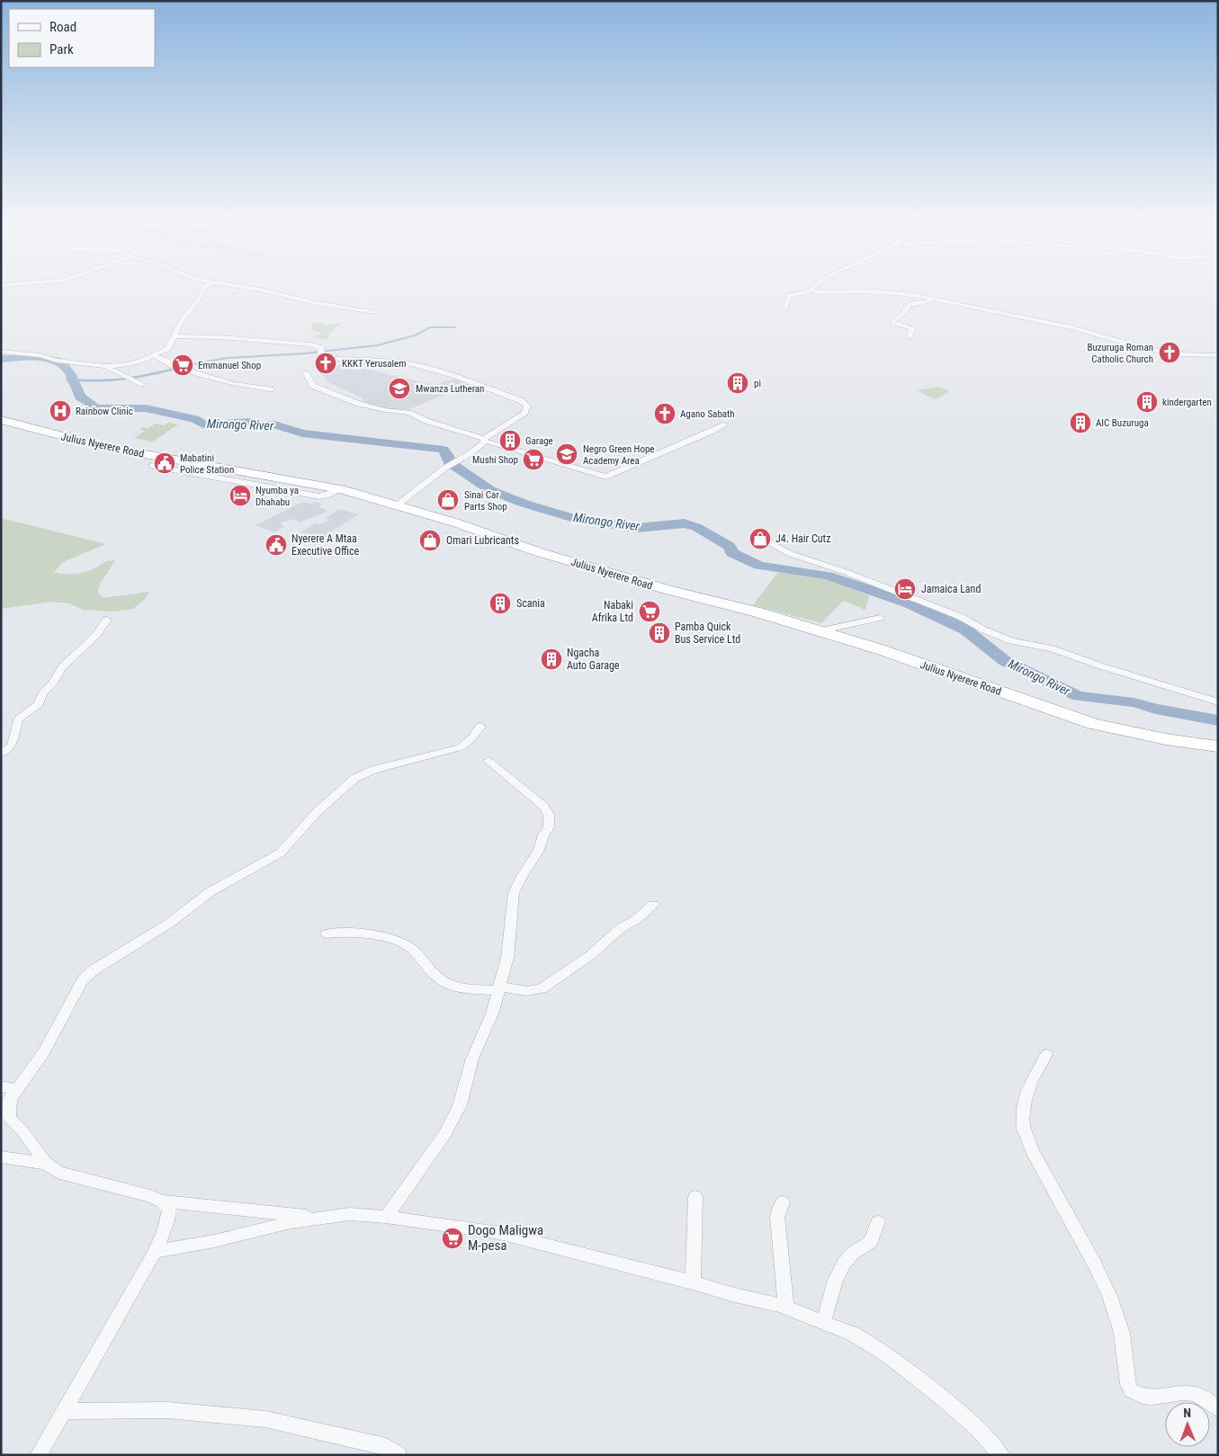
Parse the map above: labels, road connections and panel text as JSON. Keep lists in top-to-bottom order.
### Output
{
  "streets": {
    "highway": ["Julius Nyerere Road"]
  },
  "water": ["Mirongo River"],
  "places": {
    "church": ["Buzuruga Roman Catholic Church", "KKKT Yerusalem", "Agano Sabath"],
    "supermarket": [
      "Emmanuel Shop",
      "Mushi Shop",
      "Nabaki Afrika Ltd",
      "Dogo Maligwa M-pesa"
    ],
    "building": [
      "pi",
      "kindergarten",
      "AIC Buzuruga",
      "Garage",
      "Scania",
      "Pamba Quick Bus Service Ltd",
      "Ngacha Auto Garage"
    ],
    "school or university": ["Mwanza Lutheran", "Negro Green Hope Academy Area"],
    "hospital": ["Rainbow Clinic"],
    "public building": ["Mabatini Police Station", "Nyerere A Mtaa Executive Office"],
    "hotel": ["Nyumba ya Dhahabu", "Jamaica Land"],
    "shop": ["Sinai Car Parts Shop", "J4. Hair Cutz", "Omari Lubricants"]
  },
  "legend": ["Road", "Park"],
  "north": "top"
}
